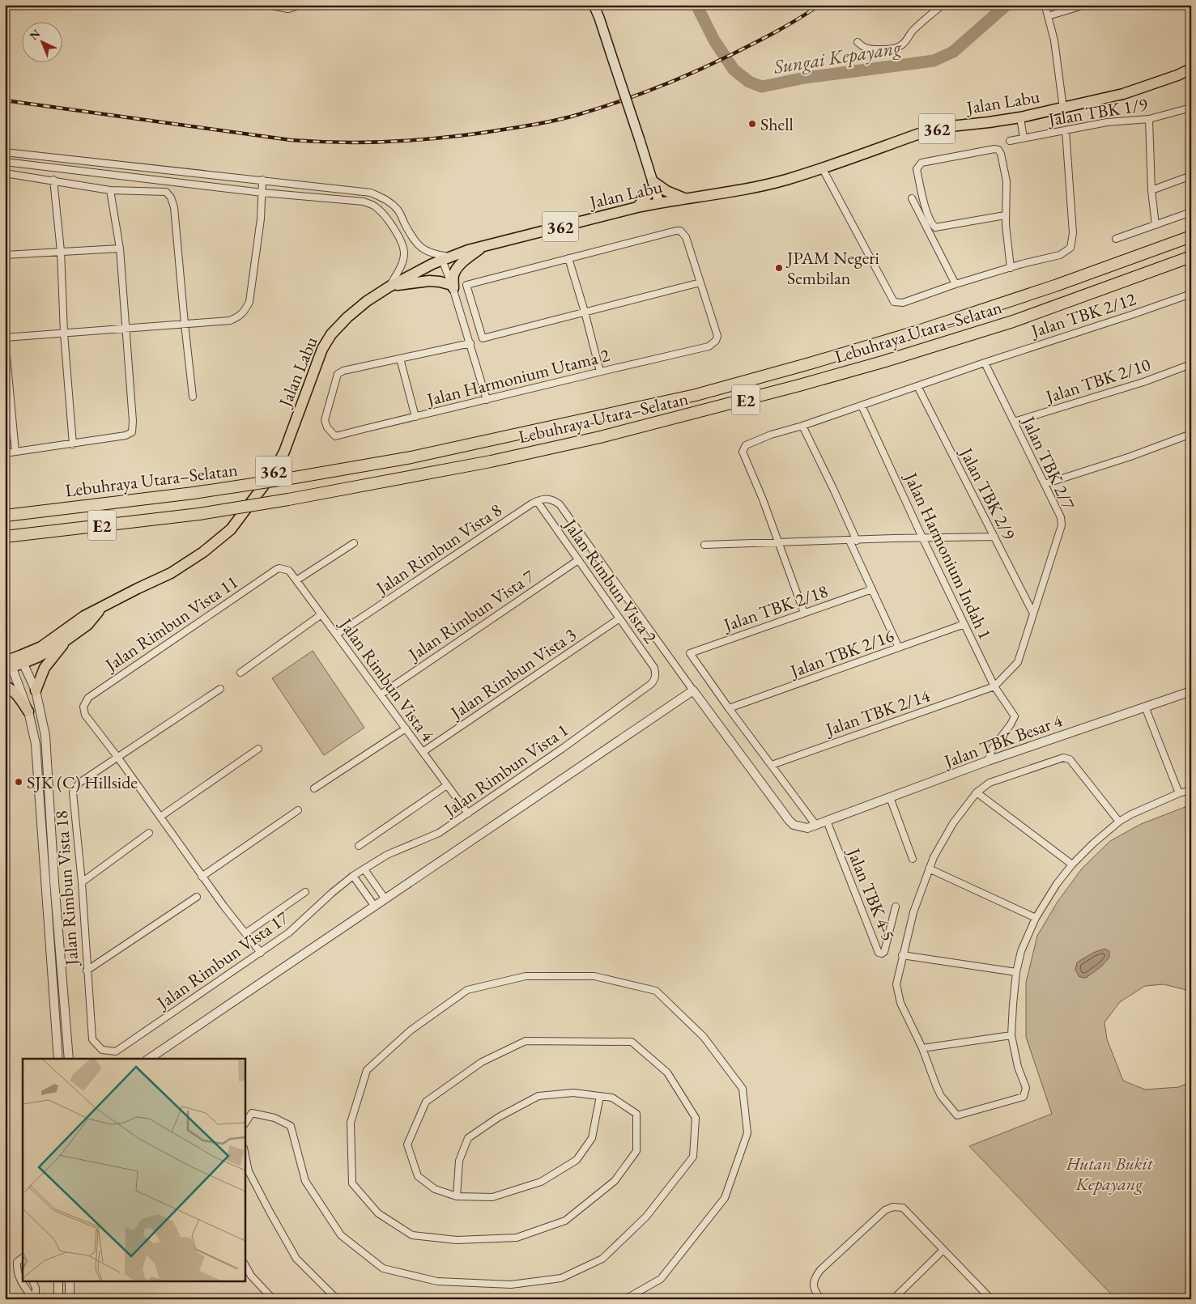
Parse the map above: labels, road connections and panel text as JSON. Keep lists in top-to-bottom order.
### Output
{
  "streets": {
    "highway": ["Lebuhraya Utara–Selatan", "E2"],
    "main road": ["Jalan Labu", "362"],
    "street": [
      "Jalan TBK 1/9",
      "Jalan TBK 2/12",
      "Jalan Harmonium Utama 2",
      "Jalan TBK 2/10",
      "Jalan TBK 2/7",
      "Jalan TBK 2/9",
      "Jalan Rimbun Vista 8",
      "Jalan Harmonium Indah 1",
      "Jalan Rimbun Vista 2",
      "Jalan TBK 2/18",
      "Jalan Rimbun Vista 7",
      "Jalan Rimbun Vista 11",
      "Jalan TBK 2/16",
      "Jalan Rimbun Vista 3",
      "Jalan Rimbun Vista 4",
      "Jalan TBK 2/14",
      "Jalan TBK Besar 4",
      "Jalan Rimbun Vista 1",
      "Jalan Rimbun Vista 18",
      "Jalan TBK 4-5",
      "Jalan Rimbun Vista 17"
    ]
  },
  "crossings": [
    ["Jalan TBK 2/12", "Jalan TBK 2/7"],
    ["Jalan TBK 2/12", "Jalan TBK 2/9"],
    ["Jalan TBK 2/12", "Jalan Harmonium Indah 1"],
    ["Jalan TBK 2/10", "Jalan TBK 2/7"],
    ["Jalan TBK 2/7", "Jalan TBK 2/9"],
    ["Jalan TBK 2/7", "Jalan Harmonium Indah 1"],
    ["Jalan TBK 2/7", "Jalan TBK 2/14"],
    ["Jalan Rimbun Vista 8", "Jalan Rimbun Vista 2"],
    ["Jalan Rimbun Vista 8", "Jalan Rimbun Vista 4"],
    ["Jalan Harmonium Indah 1", "Jalan TBK 2/16"],
    ["Jalan Harmonium Indah 1", "Jalan TBK 2/14"],
    ["Jalan Harmonium Indah 1", "Jalan TBK Besar 4"],
    ["Jalan Rimbun Vista 2", "Jalan Rimbun Vista 7"],
    ["Jalan Rimbun Vista 2", "Jalan Rimbun Vista 3"],
    ["Jalan Rimbun Vista 2", "Jalan Rimbun Vista 1"],
    ["Jalan TBK 2/18", "Jalan TBK 2/16"],
    ["Jalan Rimbun Vista 7", "Jalan Rimbun Vista 4"],
    ["Jalan Rimbun Vista 11", "Jalan Rimbun Vista 4"],
    ["Jalan Rimbun Vista 11", "Jalan Rimbun Vista 18"],
    ["Jalan Rimbun Vista 3", "Jalan Rimbun Vista 4"],
    ["Jalan Rimbun Vista 4", "Jalan Rimbun Vista 1"],
    ["Jalan TBK Besar 4", "Jalan TBK 4-5"],
    ["Jalan Rimbun Vista 1", "Jalan Rimbun Vista 17"],
    ["Jalan Rimbun Vista 18", "Jalan Rimbun Vista 17"]
  ],
  "water": ["Sungai Kepayang"],
  "parks": ["Hutan Bukit Kepayang"],
  "places": ["Shell", "JPAM Negeri Sembilan", "SJK (C) Hillside"],
  "north": "top left"
}
